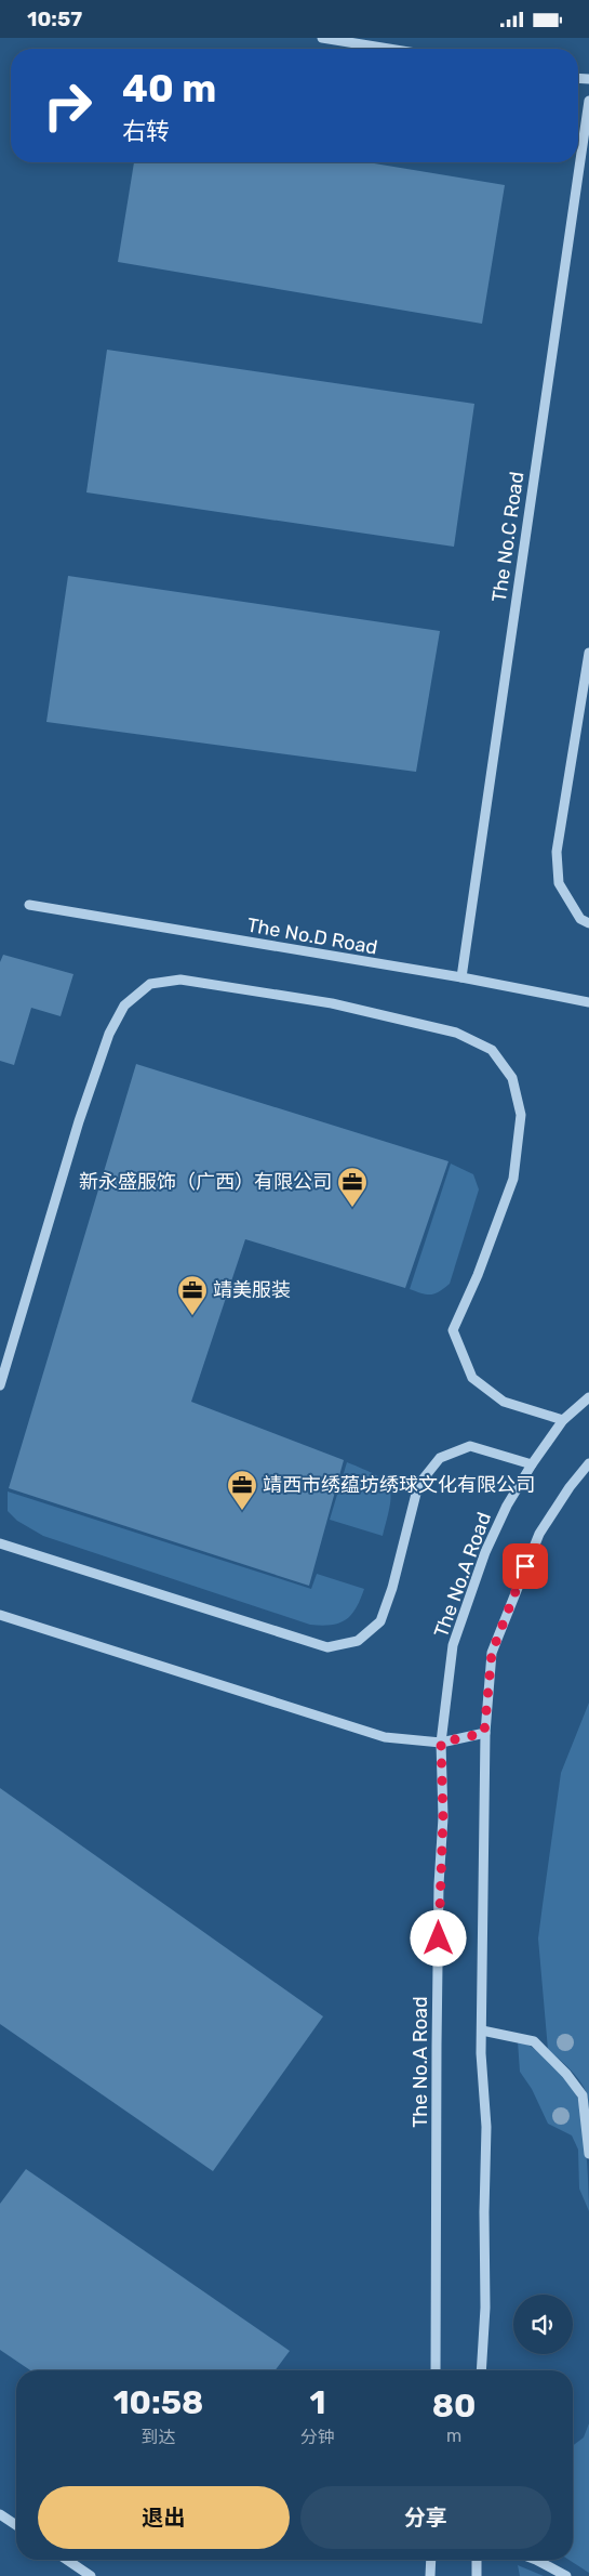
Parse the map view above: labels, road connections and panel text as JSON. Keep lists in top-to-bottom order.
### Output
{
  "streets": {
    "street": ["The No.C Road", "The No.D Road", "The No.A Road"]
  },
  "crossings": [
    ["The No.C Road", "The No.D Road"]
  ],
  "places": {
    "office": ["新永盛服饰（广西）有限公司", "靖美服装", "靖西市绣蕴坊绣球文化有限公司"]
  },
  "page": {
    "status": "10:57",
    "turn": ["40 m", "右转"],
    "eta": [
      "10:58",
      "到达",
      "1",
      "分钟",
      "80",
      "m"
    ],
    "buttons": ["退出", "分享"]
  }
}
